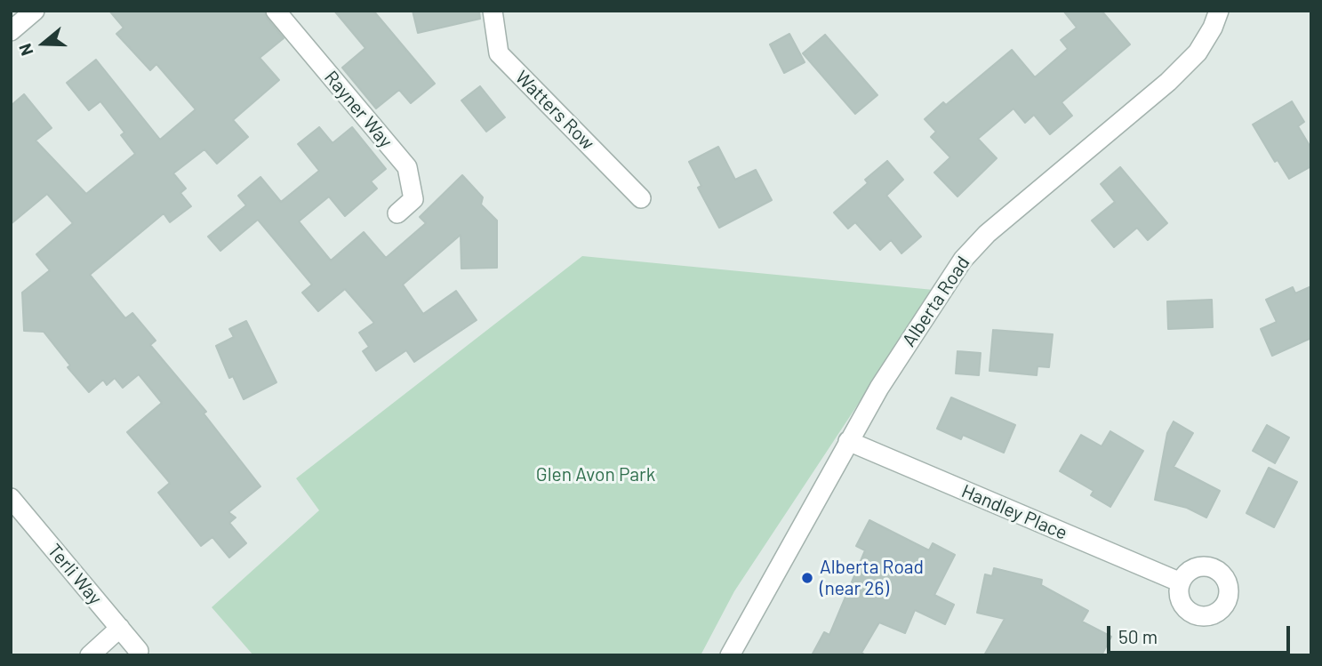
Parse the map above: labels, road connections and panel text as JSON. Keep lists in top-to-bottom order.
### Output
{
  "streets": {
    "street": [
      "Rayner Way",
      "Watters Row",
      "Alberta Road",
      "Handley Place",
      "Terli Way"
    ]
  },
  "crossings": [
    ["Alberta Road", "Handley Place"]
  ],
  "parks": ["Glen Avon Park"],
  "places": ["Alberta Road (near 26)"],
  "scale_bar": "50 m",
  "north": "left"
}
